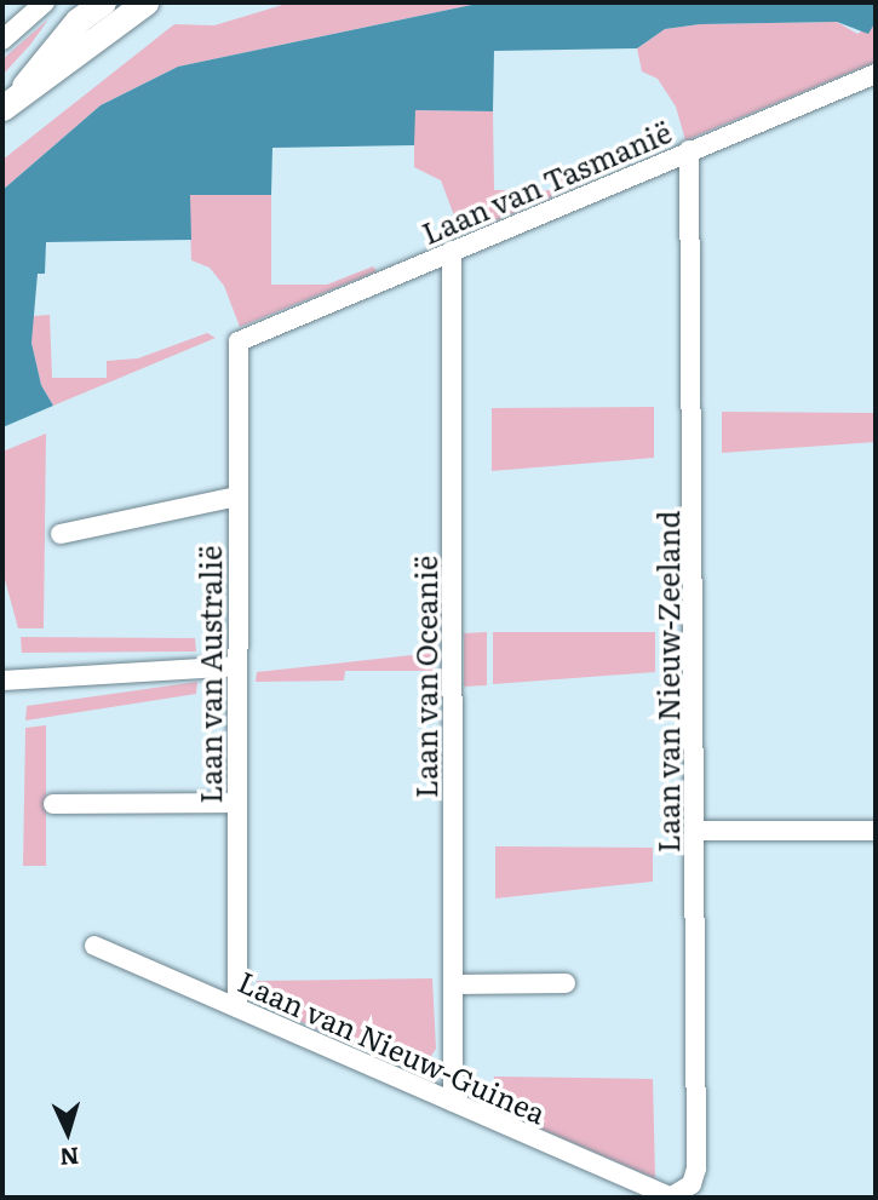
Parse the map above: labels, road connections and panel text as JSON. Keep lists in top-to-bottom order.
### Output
{
  "streets": {
    "street": [
      "Laan van Tasmanië",
      "Laan van Australië",
      "Laan van Oceanië",
      "Laan van Nieuw-Zeeland",
      "Laan van Nieuw-Guinea"
    ]
  },
  "crossings": [
    ["Laan van Tasmanië", "Laan van Australië"],
    ["Laan van Tasmanië", "Laan van Oceanië"],
    ["Laan van Tasmanië", "Laan van Nieuw-Zeeland"],
    ["Laan van Australië", "Laan van Nieuw-Guinea"],
    ["Laan van Oceanië", "Laan van Nieuw-Guinea"],
    ["Laan van Nieuw-Zeeland", "Laan van Nieuw-Guinea"]
  ],
  "north": "bottom"
}
